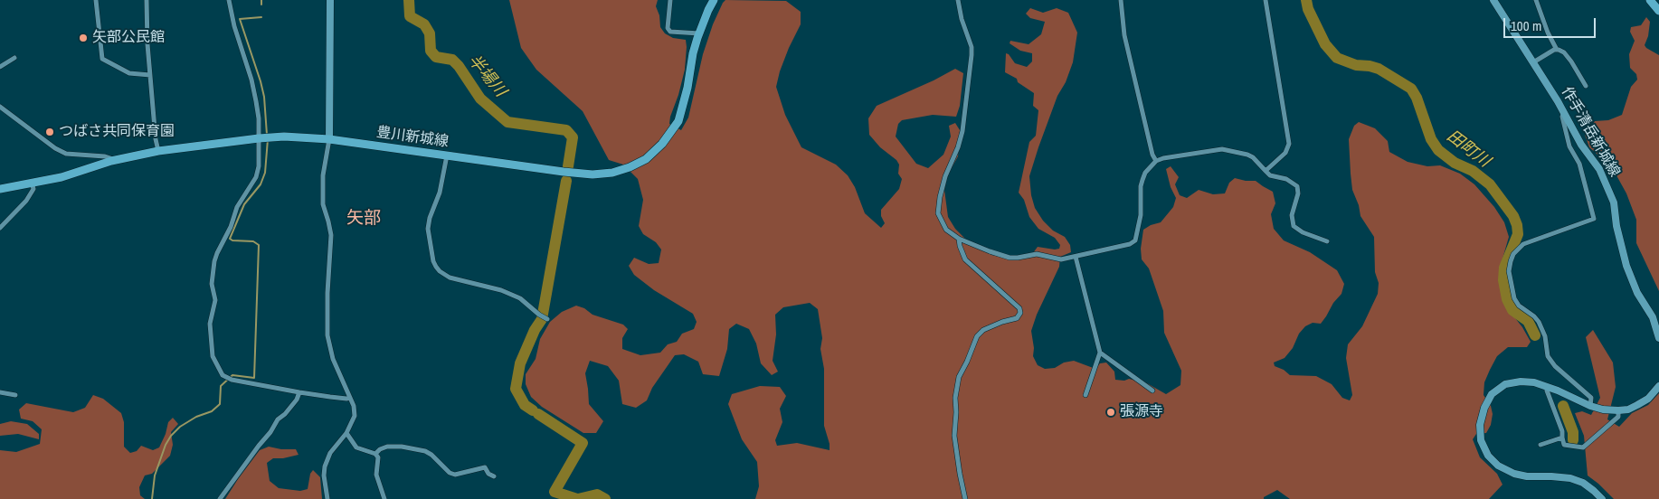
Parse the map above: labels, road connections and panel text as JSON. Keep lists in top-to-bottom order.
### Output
{
  "streets": {
    "main road": ["作手清岳新城線", "豊川新城線"]
  },
  "districts": ["矢部"],
  "water": ["半場川", "田町川"],
  "places": ["矢部公民館", "つばさ共同保育園", "張源寺"],
  "scale_bar": "100 m"
}
